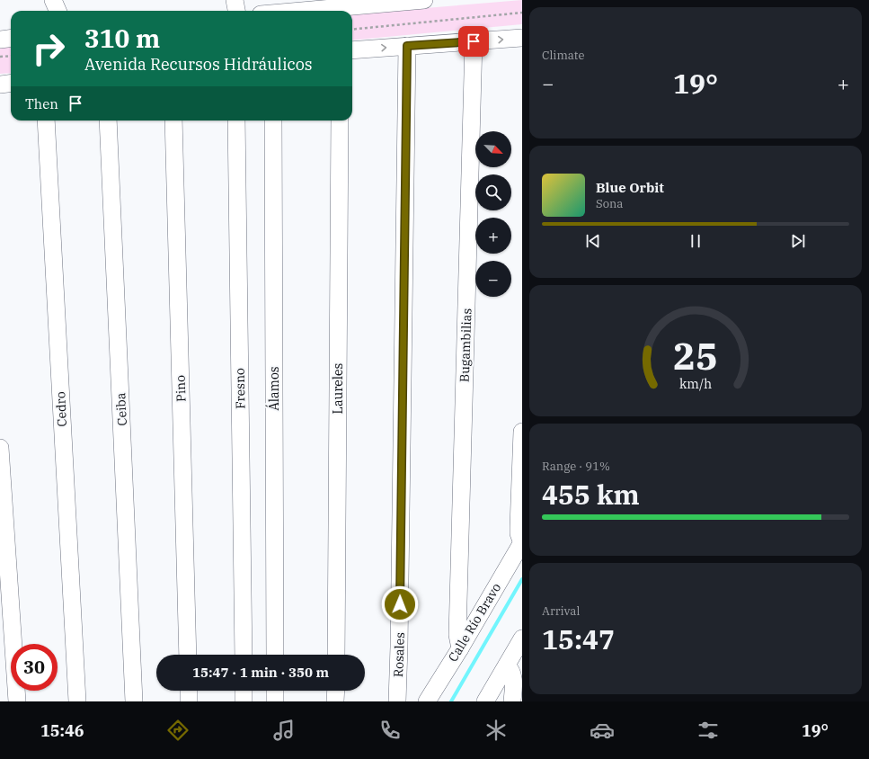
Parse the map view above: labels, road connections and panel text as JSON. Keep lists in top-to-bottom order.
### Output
{
  "streets": {
    "street": [
      "Bugambilias",
      "Pino",
      "Fresno",
      "Álamos",
      "Laureles",
      "Cedro",
      "Ceiba",
      "Calle Río Bravo",
      "Rosales"
    ]
  },
  "crossings": [
    ["Bugambilias", "Calle Río Bravo"]
  ],
  "north": "bottom right",
  "page": {
    "tile": [
      "Climate",
      ["Range · 91%", "455 km"],
      ["Arrival", "15:47"]
    ],
    "turn": ["310 m", "Avenida Recursos Hidráulicos"],
    "heat": ["−", "19°", "+"],
    "then": "Then",
    "map_buttons": ["+", "−"],
    "song": ["Blue Orbit", "Sona"],
    "limit": "30",
    "trip": "15:47 · 1 min · 350 m",
    "tabs": ["15:46", "19°"],
    "gauge": ["25", "km/h"]
  }
}
